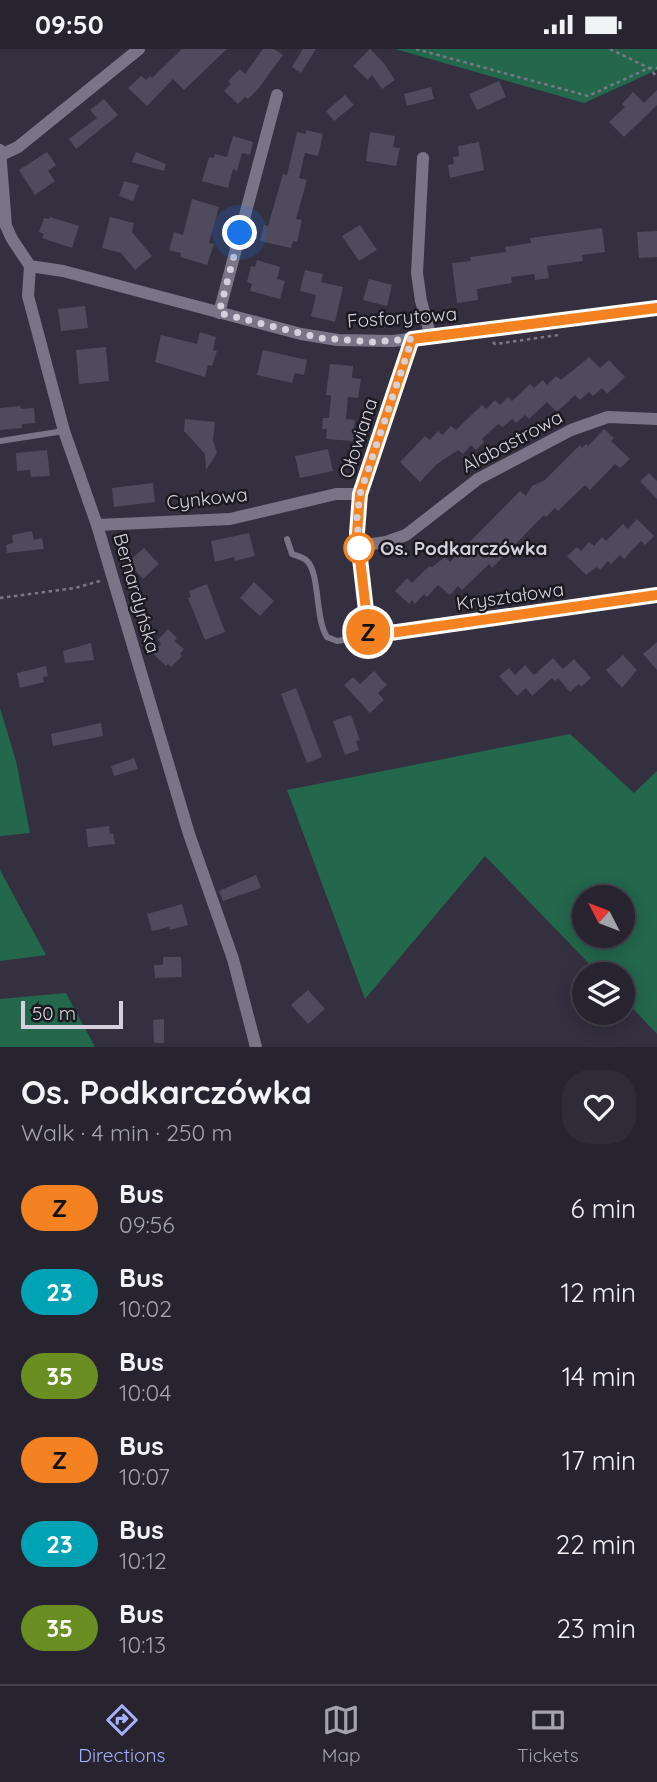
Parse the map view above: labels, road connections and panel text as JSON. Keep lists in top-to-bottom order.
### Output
{
  "streets": {
    "street": [
      "Fosforytowa",
      "Ołowiana",
      "Alabastrowa",
      "Cynkowa",
      "Bernardyńska",
      "Kryształowa"
    ]
  },
  "crossings": [
    ["Fosforytowa", "Ołowiana"],
    ["Fosforytowa", "Bernardyńska"],
    ["Ołowiana", "Alabastrowa"],
    ["Ołowiana", "Cynkowa"],
    ["Ołowiana", "Kryształowa"],
    ["Cynkowa", "Bernardyńska"]
  ],
  "places": ["Os. Podkarczówka"],
  "lines": ["bus line Z"],
  "scale_bar": "50 m",
  "north": "top left",
  "page": {
    "status": "09:50",
    "on_map": "Z",
    "scale": "50 m",
    "heading": ["Os. Podkarczówka", "Walk · 4 min · 250 m"],
    "list": [
      {
        "mark": "Z",
        "name": "Bus",
        "note": "09:56",
        "value": "6 min"
      },
      {
        "mark": "23",
        "name": "Bus",
        "note": "10:02",
        "value": "12 min"
      },
      {
        "mark": "35",
        "name": "Bus",
        "note": "10:04",
        "value": "14 min"
      },
      {
        "mark": "Z",
        "name": "Bus",
        "note": "10:07",
        "value": "17 min"
      },
      {
        "mark": "23",
        "name": "Bus",
        "note": "10:12",
        "value": "22 min"
      },
      {
        "mark": "35",
        "name": "Bus",
        "note": "10:13",
        "value": "23 min"
      }
    ],
    "tabs": ["Directions", "Map", "Tickets"]
  }
}
